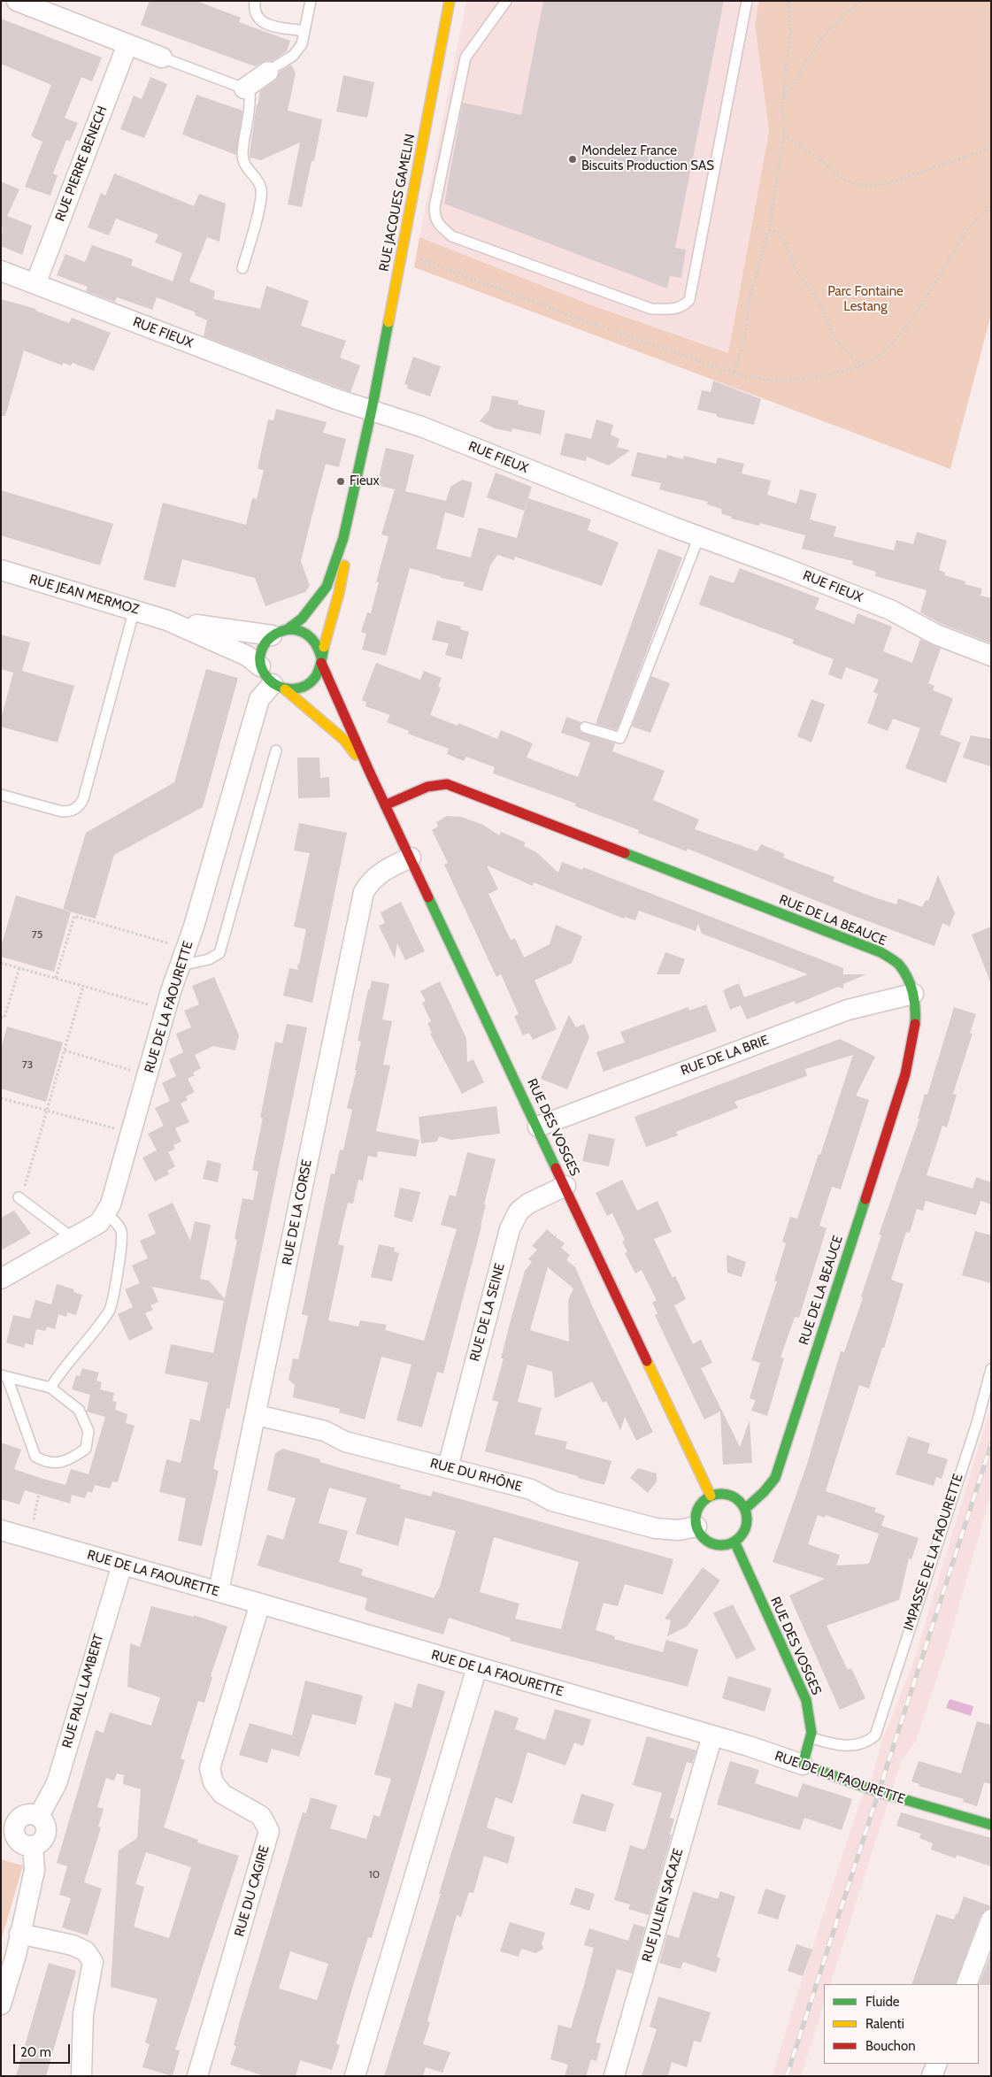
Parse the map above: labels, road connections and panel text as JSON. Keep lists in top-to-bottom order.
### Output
{
  "streets": {
    "street": [
      "RUE PIERRE BENECH",
      "RUE JACQUES GAMELIN",
      "RUE FIEUX",
      "RUE JEAN MERMOZ",
      "RUE DE LA BEAUCE",
      "RUE DE LA FAOURETTE",
      "RUE DE LA BRIE",
      "RUE DES VOSGES",
      "RUE DE LA CORSE",
      "RUE DE LA SEINE",
      "RUE DU RHÔNE",
      "RUE PAUL LAMBERT",
      "RUE DU CAGIRE",
      "RUE JULIEN SACAZE"
    ],
    "lane": ["IMPASSE DE LA FAOURETTE"]
  },
  "crossings": [
    ["RUE PIERRE BENECH", "RUE FIEUX"],
    ["RUE JACQUES GAMELIN", "RUE FIEUX"],
    ["RUE JEAN MERMOZ", "RUE DE LA FAOURETTE"],
    ["RUE JEAN MERMOZ", "RUE DES VOSGES"],
    ["RUE DE LA BEAUCE", "RUE DE LA BRIE"],
    ["RUE DE LA BEAUCE", "RUE DES VOSGES"],
    ["RUE DE LA BEAUCE", "RUE DU RHÔNE"],
    ["RUE DE LA FAOURETTE", "RUE DES VOSGES"],
    ["RUE DE LA FAOURETTE", "RUE DE LA CORSE"],
    ["RUE DE LA FAOURETTE", "RUE PAUL LAMBERT"],
    ["RUE DE LA FAOURETTE", "RUE DU CAGIRE"],
    ["RUE DE LA FAOURETTE", "RUE JULIEN SACAZE"],
    ["RUE DE LA BRIE", "RUE DES VOSGES"],
    ["RUE DES VOSGES", "RUE DE LA CORSE"],
    ["RUE DES VOSGES", "RUE DE LA SEINE"],
    ["RUE DES VOSGES", "RUE DU RHÔNE"],
    ["RUE DES VOSGES", "IMPASSE DE LA FAOURETTE"],
    ["RUE DE LA CORSE", "RUE DU RHÔNE"],
    ["RUE DE LA SEINE", "RUE DU RHÔNE"]
  ],
  "parks": ["Parc Fontaine Lestang"],
  "places": ["Mondelez France Biscuits Production SAS", "Fieux"],
  "house_numbers": ["75", "73", "10"],
  "legend": ["Fluide", "Ralenti", "Bouchon"],
  "scale_bar": "20 m"
}
